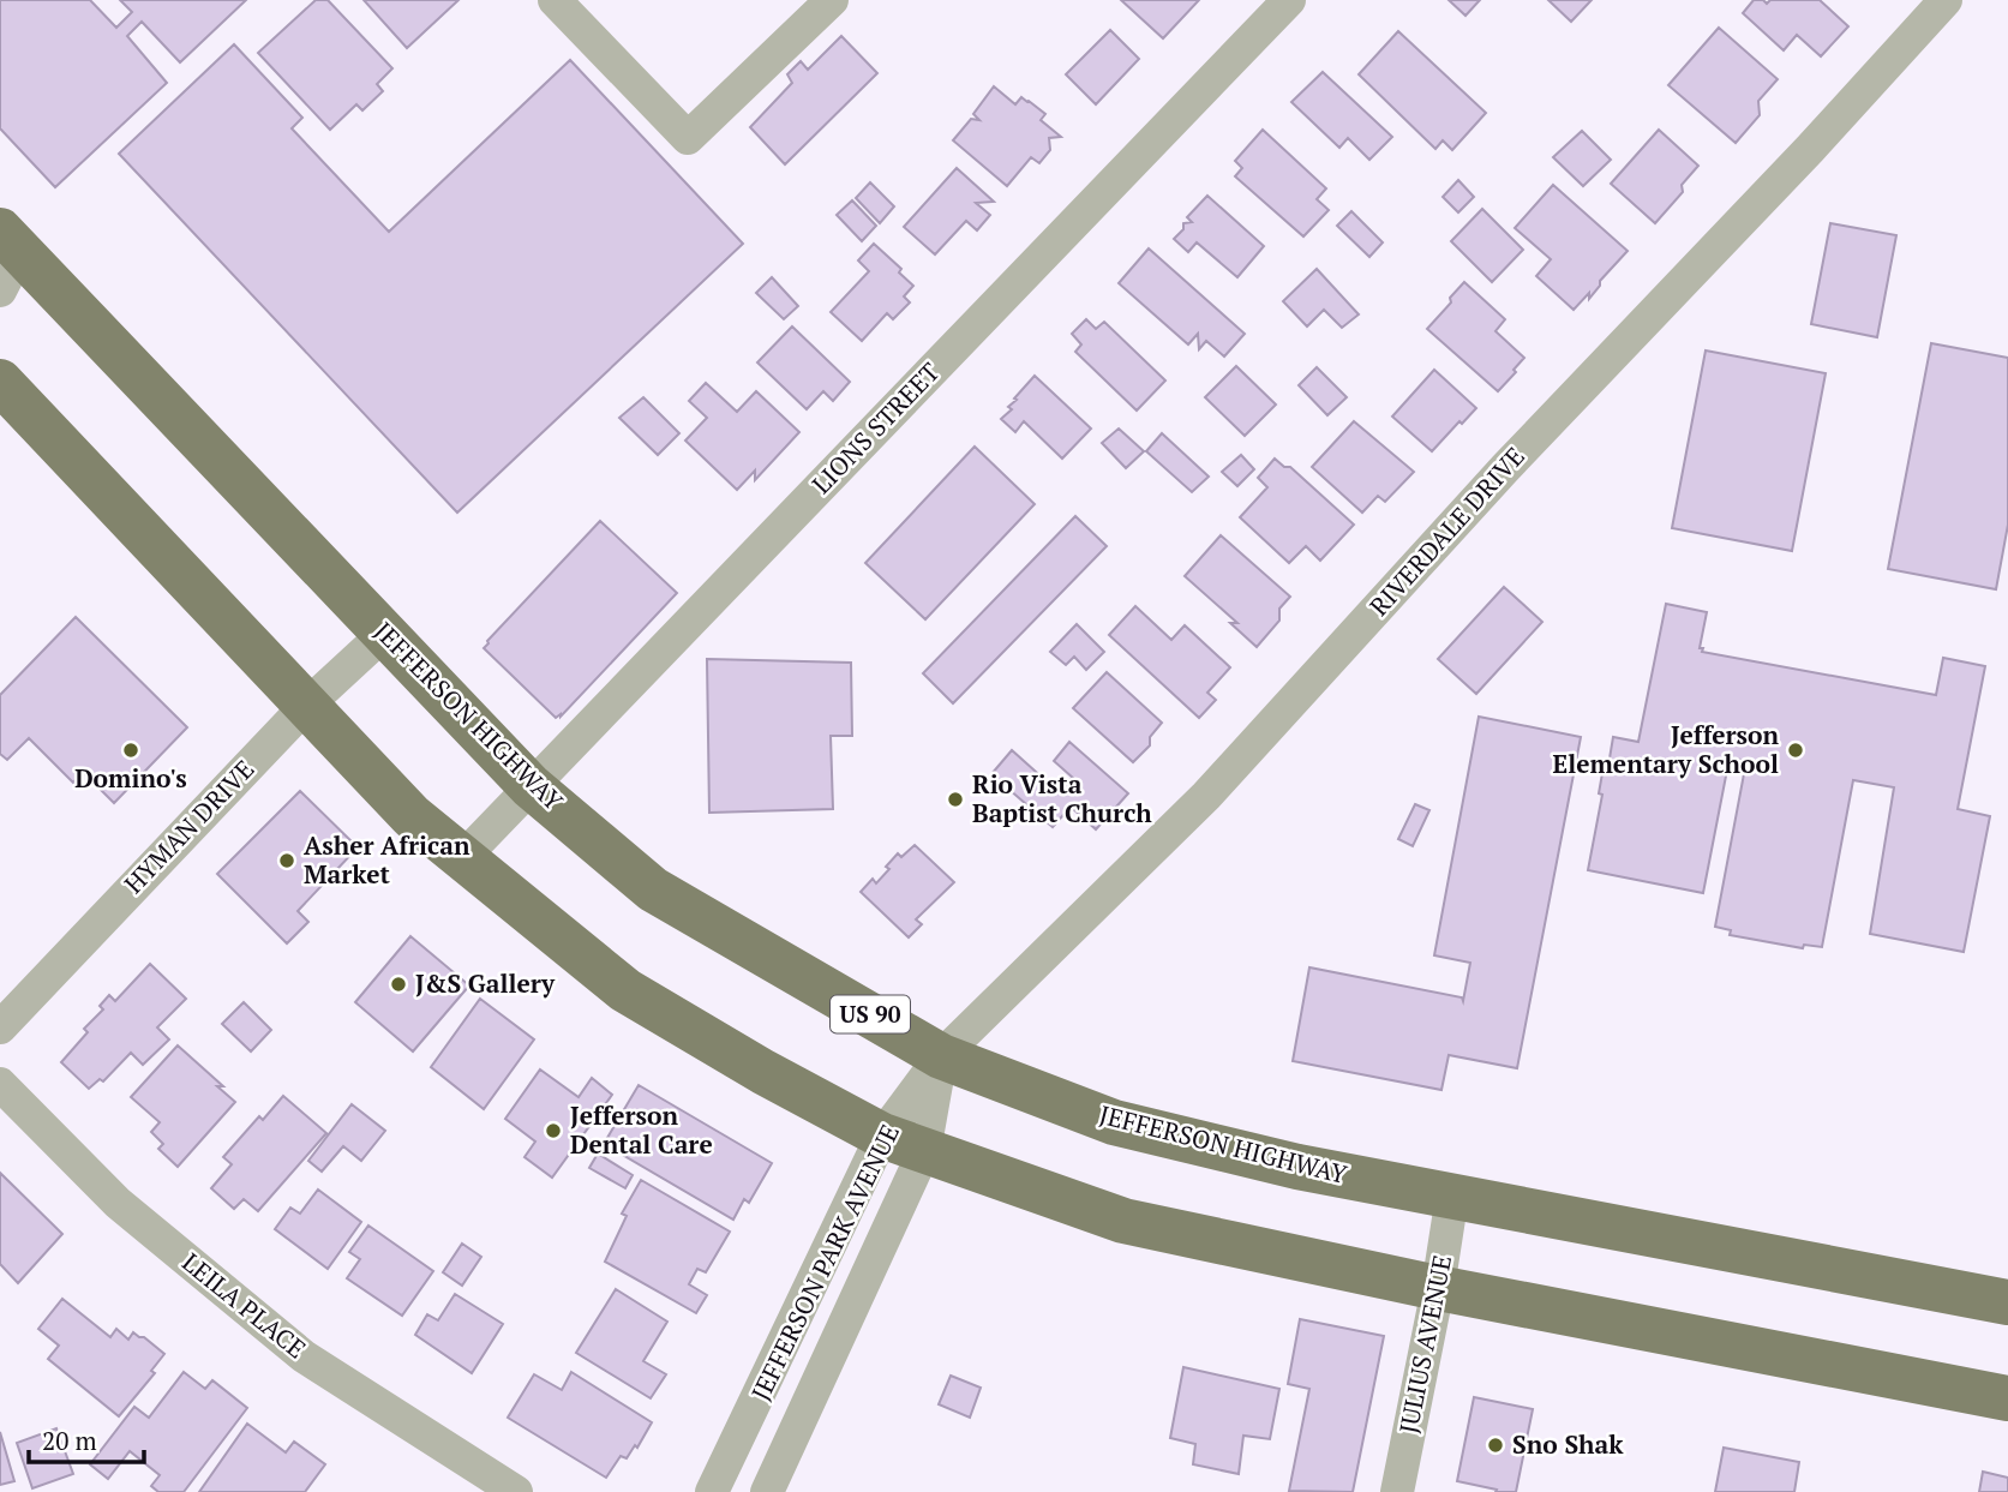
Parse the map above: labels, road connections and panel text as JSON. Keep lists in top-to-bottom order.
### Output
{
  "streets": {
    "main road": ["JEFFERSON HIGHWAY", "US 90"],
    "street": [
      "LIONS STREET",
      "RIVERDALE DRIVE",
      "HYMAN DRIVE",
      "JEFFERSON PARK AVENUE",
      "LEILA PLACE",
      "JULIUS AVENUE"
    ]
  },
  "crossings": [
    ["LIONS STREET", "JEFFERSON HIGHWAY"],
    ["RIVERDALE DRIVE", "JEFFERSON HIGHWAY"],
    ["RIVERDALE DRIVE", "JEFFERSON PARK AVENUE"],
    ["JEFFERSON HIGHWAY", "HYMAN DRIVE"],
    ["JEFFERSON HIGHWAY", "JEFFERSON PARK AVENUE"],
    ["JEFFERSON HIGHWAY", "JULIUS AVENUE"]
  ],
  "places": [
    "Domino's",
    "Jefferson Elementary School",
    "Rio Vista Baptist Church",
    "Asher African Market",
    "J&S Gallery",
    "Jefferson Dental Care",
    "Sno Shak"
  ],
  "scale_bar": "20 m"
}
